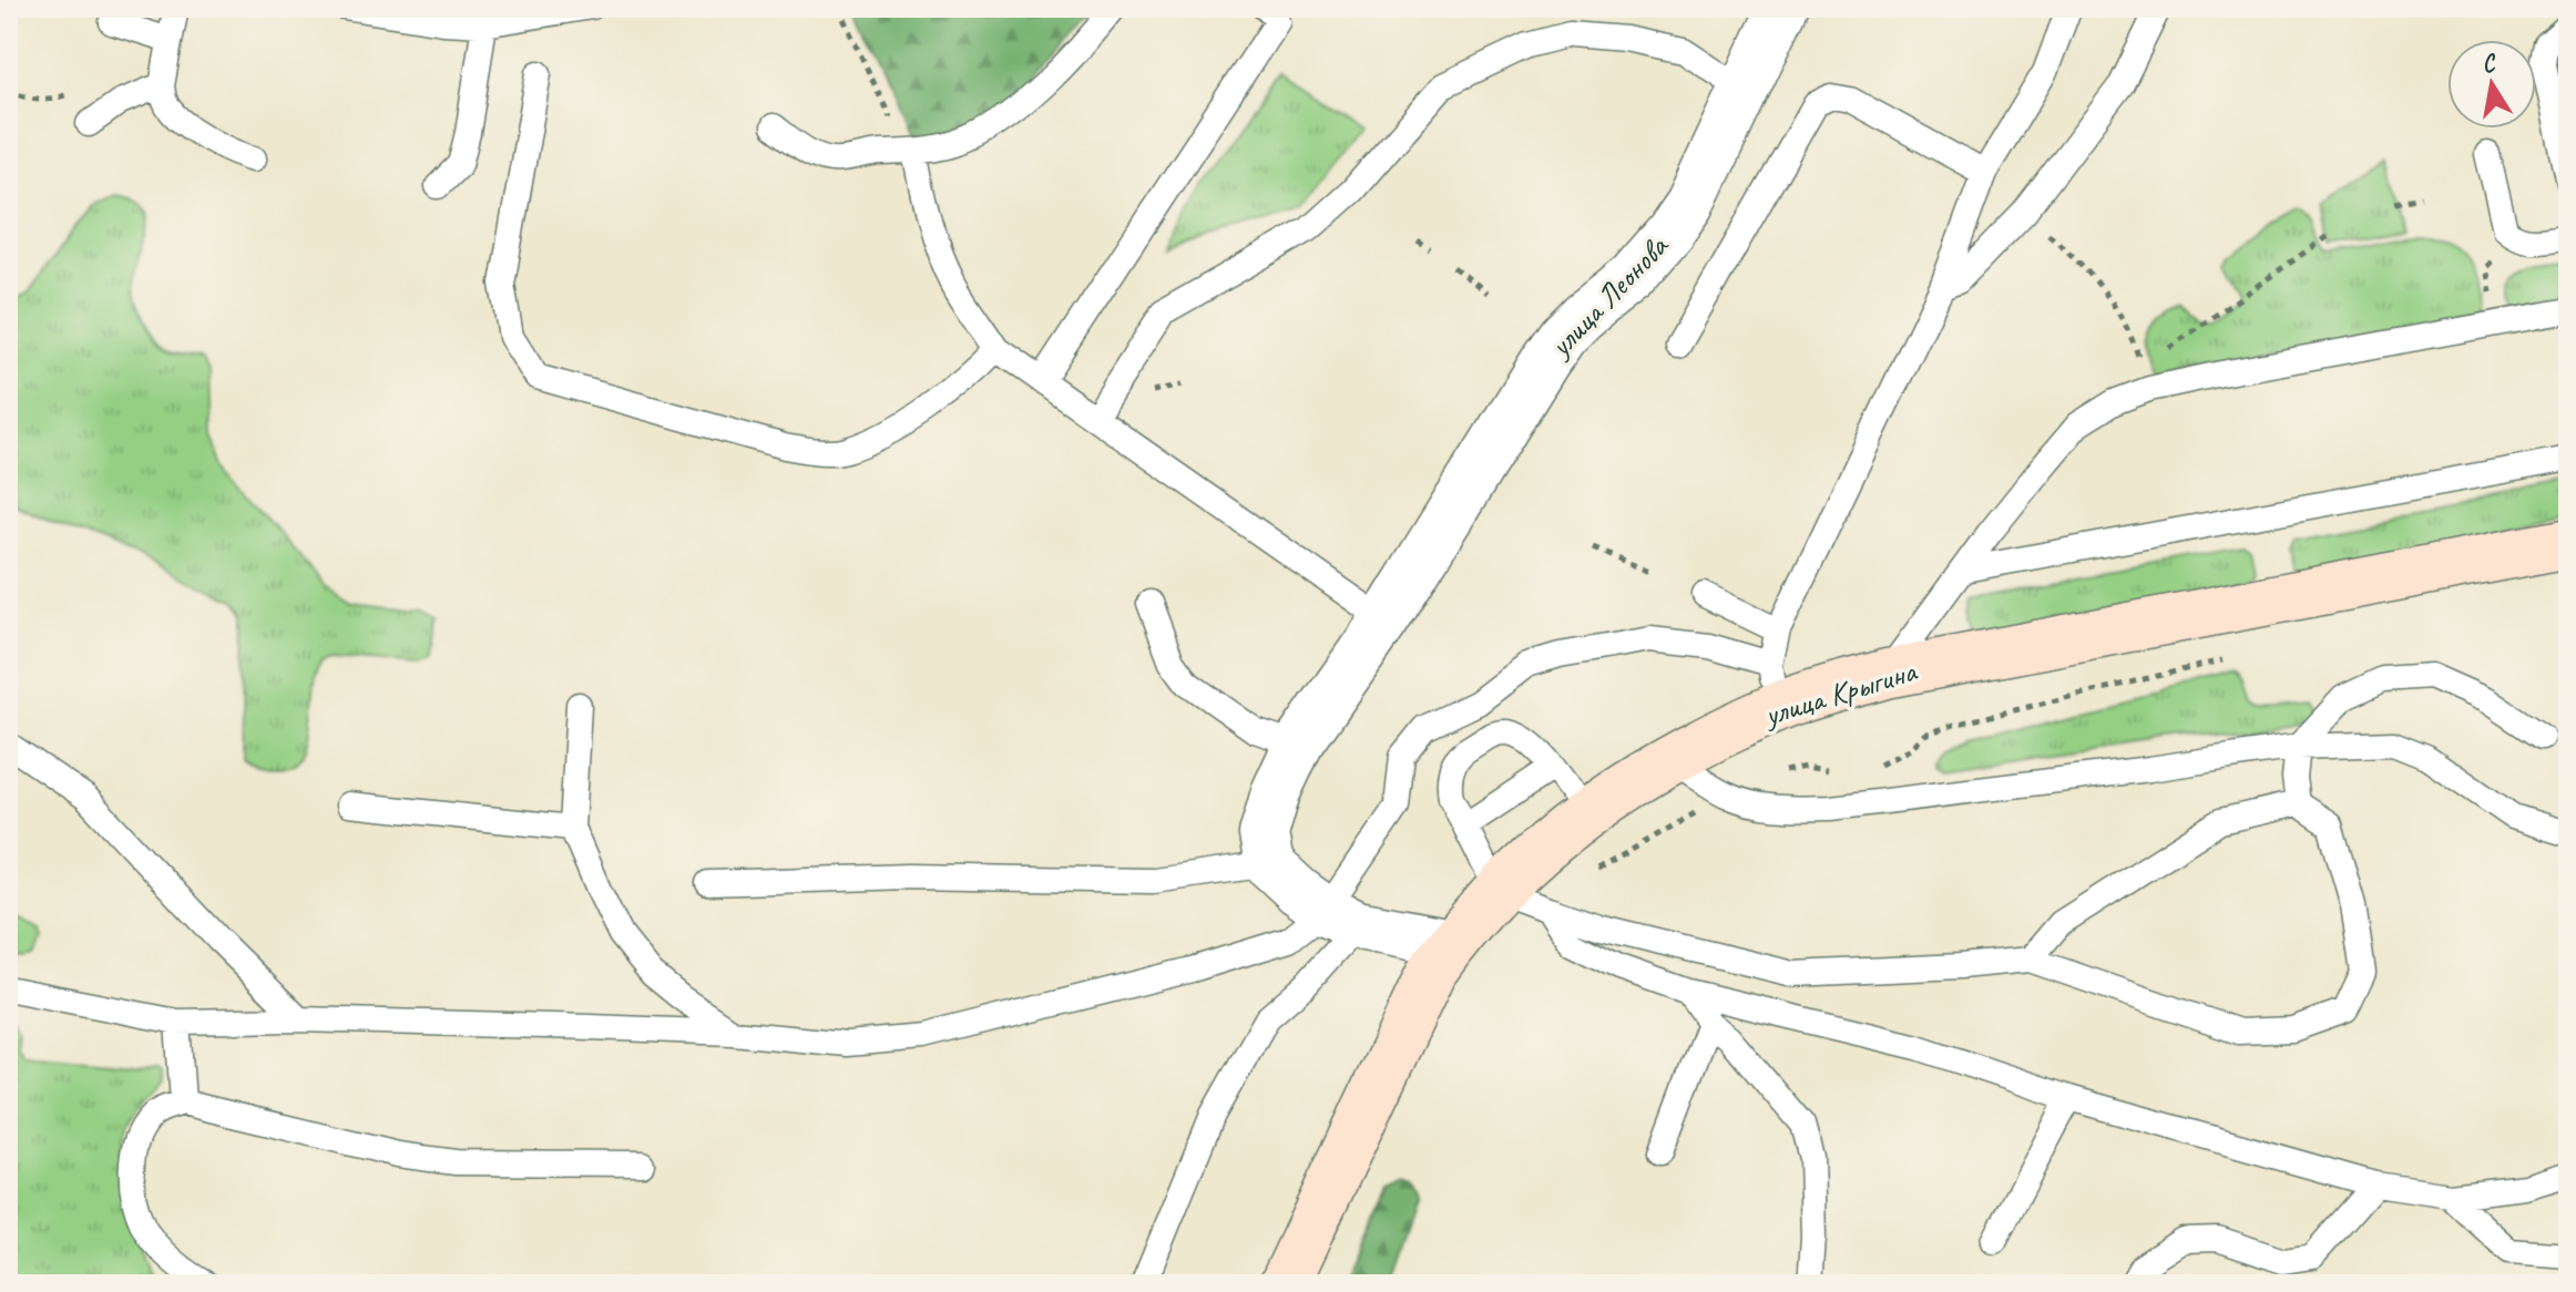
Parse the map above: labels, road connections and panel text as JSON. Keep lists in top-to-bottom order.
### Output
{
  "streets": {
    "main road": ["улица Крыгина"],
    "street": ["улица Леонова"]
  },
  "north": "top"
}
